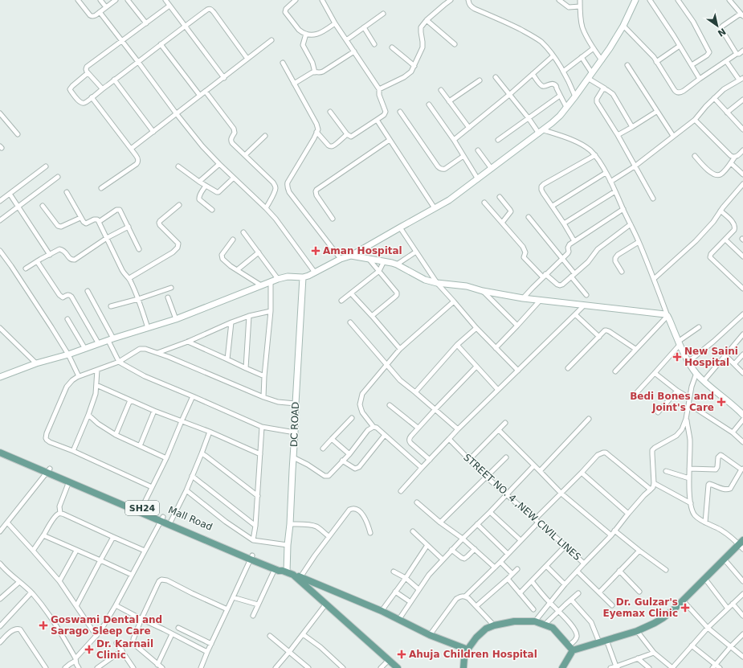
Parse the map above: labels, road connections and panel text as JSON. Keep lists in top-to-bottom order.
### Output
{
  "streets": {
    "main road": ["DC ROAD", "SH24", "Mall Road"],
    "street": ["STREET NO. 4 ,NEW CIVIL LINES"]
  },
  "crossings": [
    ["DC ROAD", "Mall Road"]
  ],
  "places": {
    "health": [
      "Aman Hospital",
      "New Saini Hospital",
      "Bedi Bones and Joint's Care",
      "Dr. Gulzar's Eyemax Clinic",
      "Goswami Dental and Sarago Sleep Care",
      "Dr. Karnail Clinic",
      "Ahuja Children Hospital"
    ]
  },
  "north": "bottom right"
}
